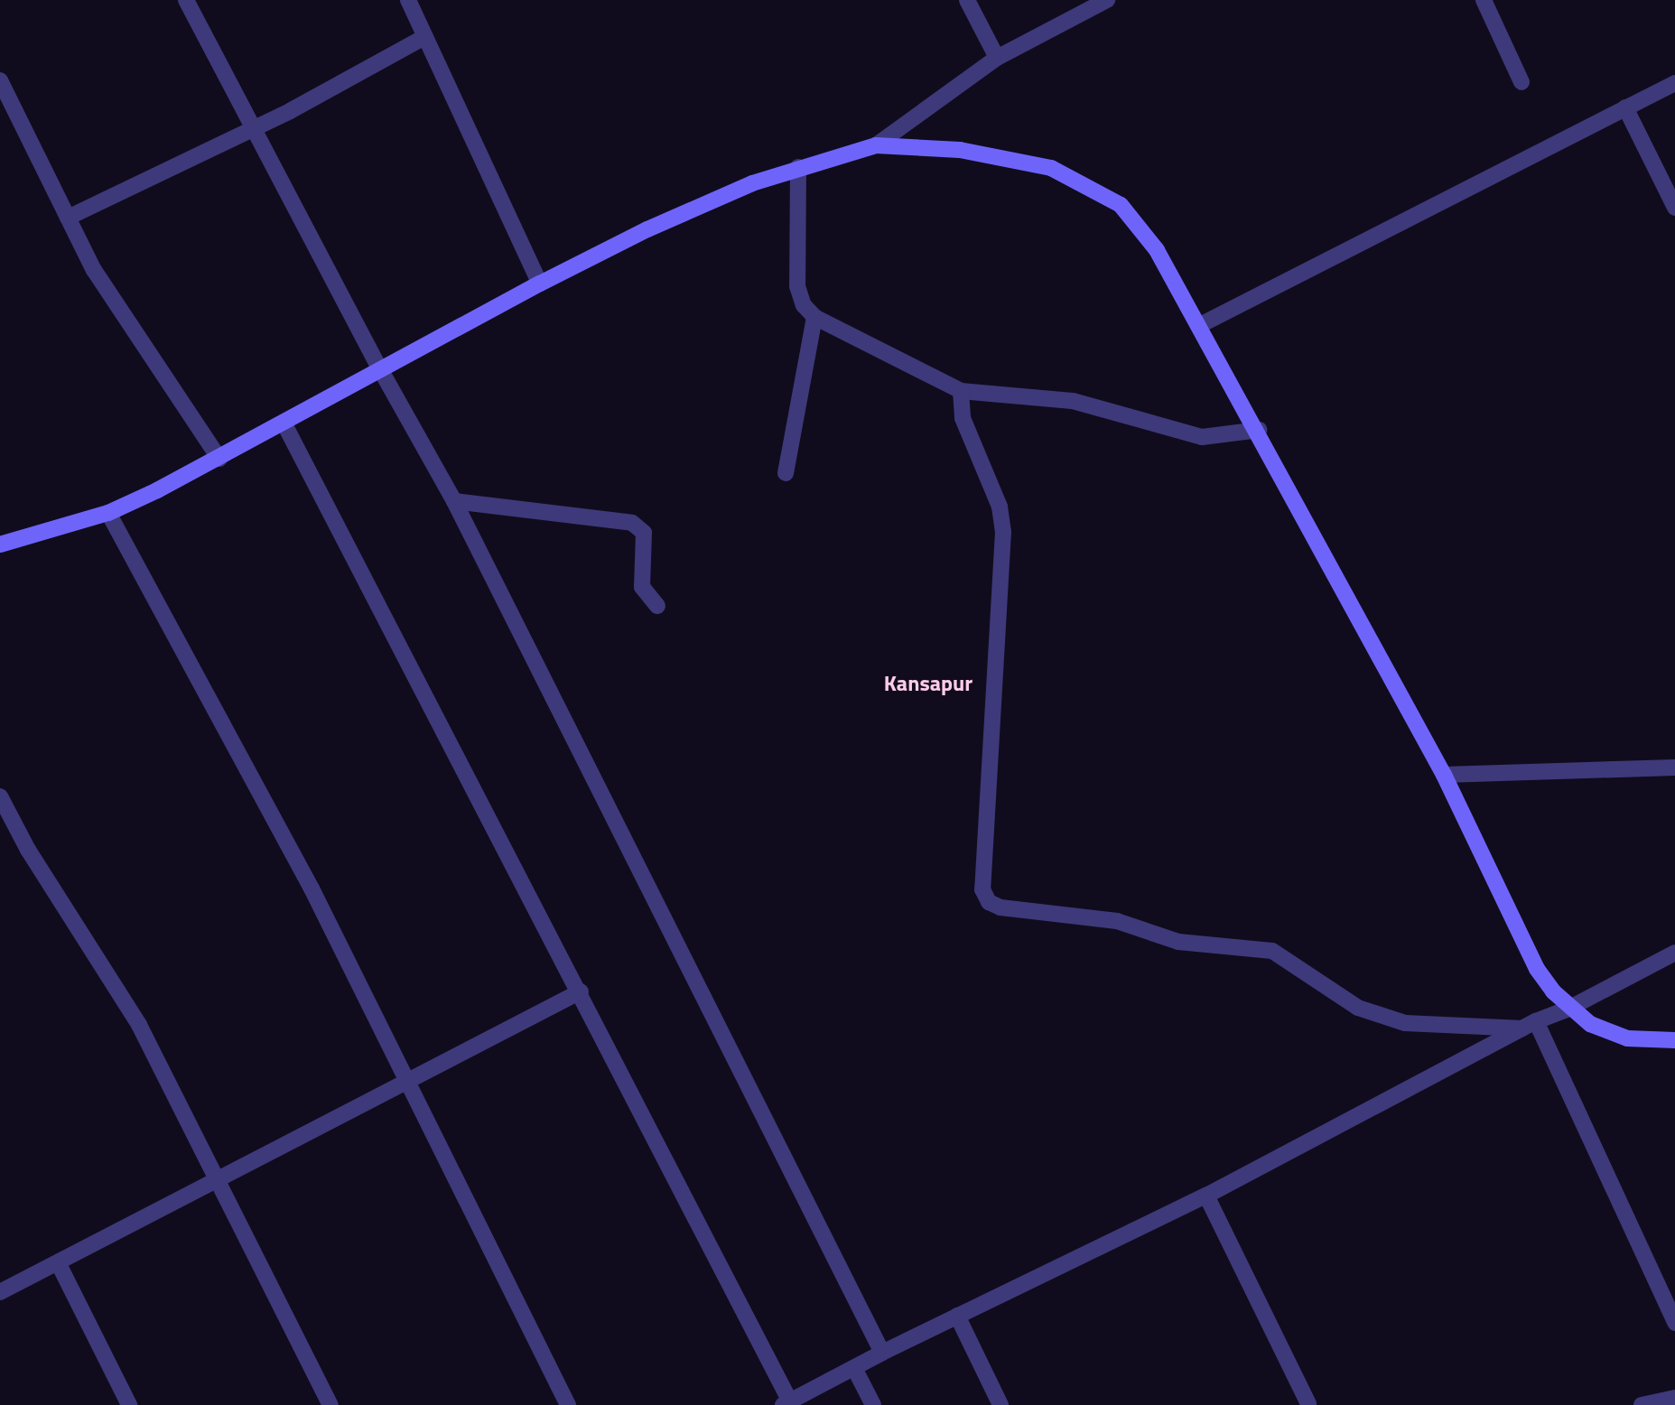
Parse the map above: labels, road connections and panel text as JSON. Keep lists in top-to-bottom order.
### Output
{
  "districts": ["Kansapur"]
}
